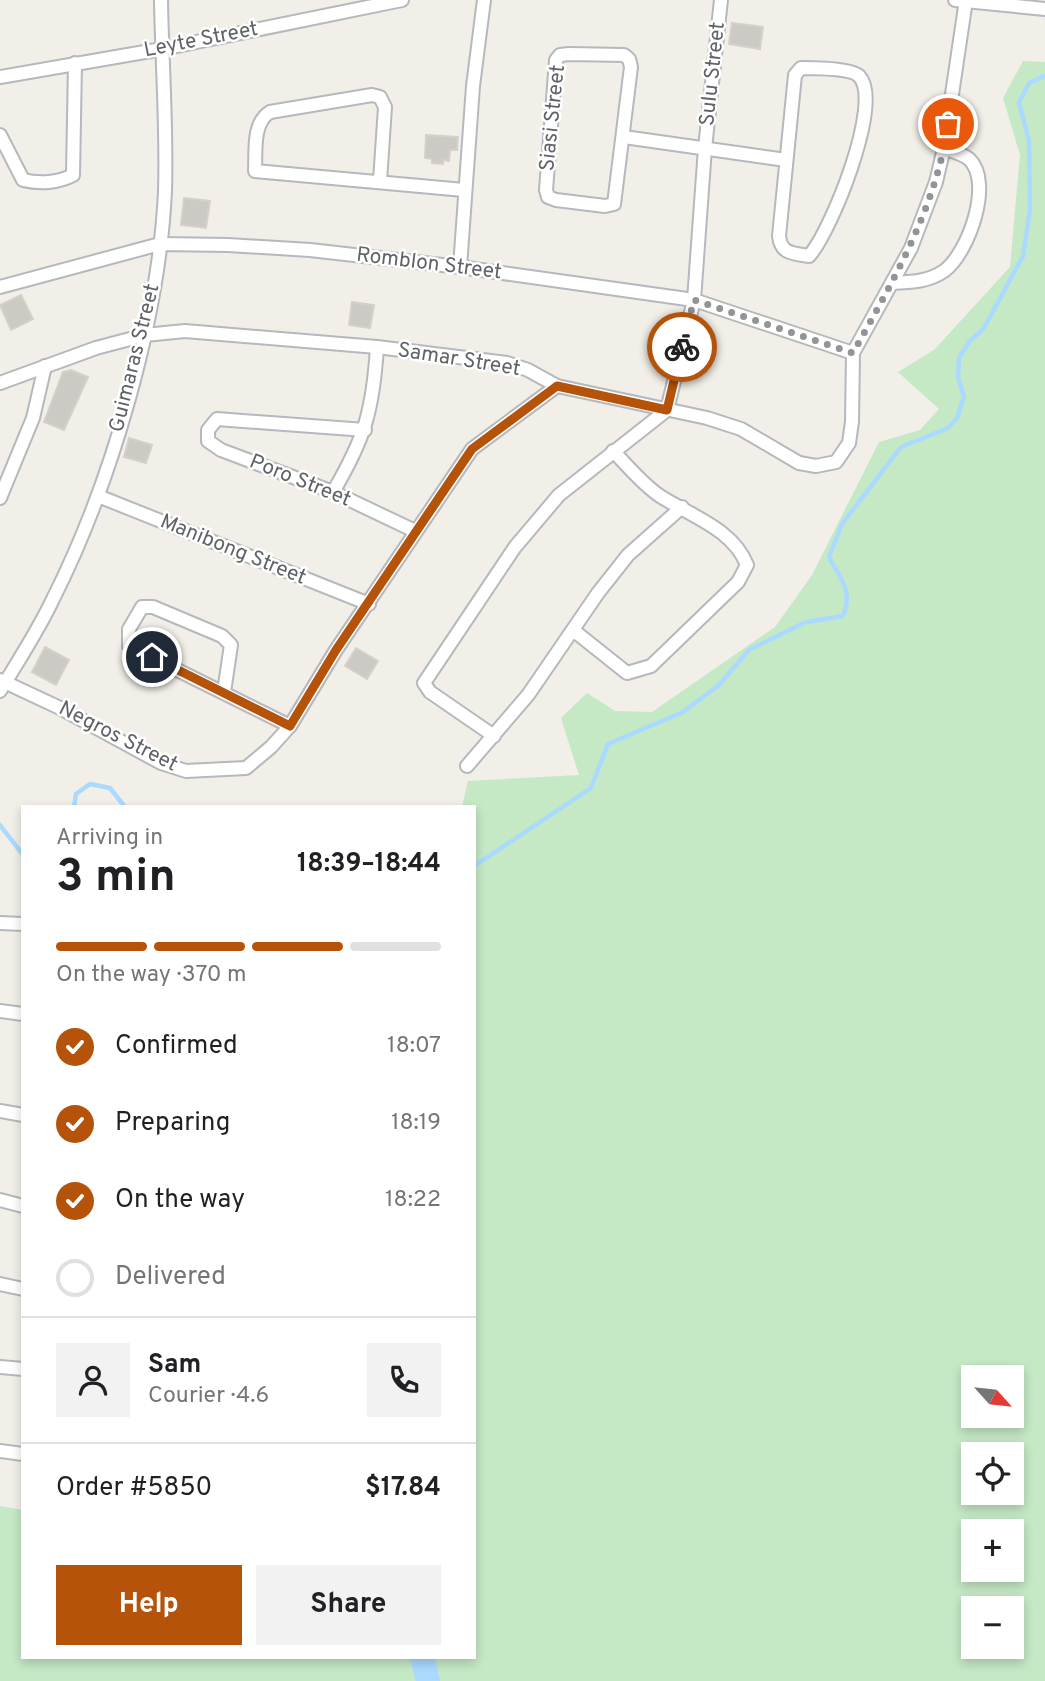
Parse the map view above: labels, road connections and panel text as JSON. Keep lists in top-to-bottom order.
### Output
{
  "streets": {
    "street": [
      "Leyte Street",
      "Sulu Street",
      "Siasi Street",
      "Romblon Street",
      "Guimaras Street",
      "Samar Street",
      "Poro Street",
      "Manibong Street",
      "Negros Street"
    ]
  },
  "crossings": [
    ["Leyte Street", "Guimaras Street"],
    ["Sulu Street", "Romblon Street"],
    ["Sulu Street", "Samar Street"],
    ["Romblon Street", "Guimaras Street"],
    ["Romblon Street", "Samar Street"],
    ["Guimaras Street", "Samar Street"],
    ["Guimaras Street", "Manibong Street"],
    ["Guimaras Street", "Negros Street"],
    ["Samar Street", "Negros Street"],
    ["Poro Street", "Negros Street"],
    ["Manibong Street", "Negros Street"]
  ],
  "north": "bottom right",
  "page": {
    "heading": ["3 min", "Arriving in", "18:39–18:44"],
    "panel": [
      "Sam",
      "Courier · 4.6",
      "Order #5850",
      "$17.84"
    ],
    "bar": "On the way · 370 m",
    "list": [
      ["Confirmed", "18:07"],
      ["Preparing", "18:19"],
      ["On the way", "18:22"],
      "Delivered"
    ],
    "map_buttons": ["+", "−"],
    "buttons": ["Help", "Share"]
  }
}
